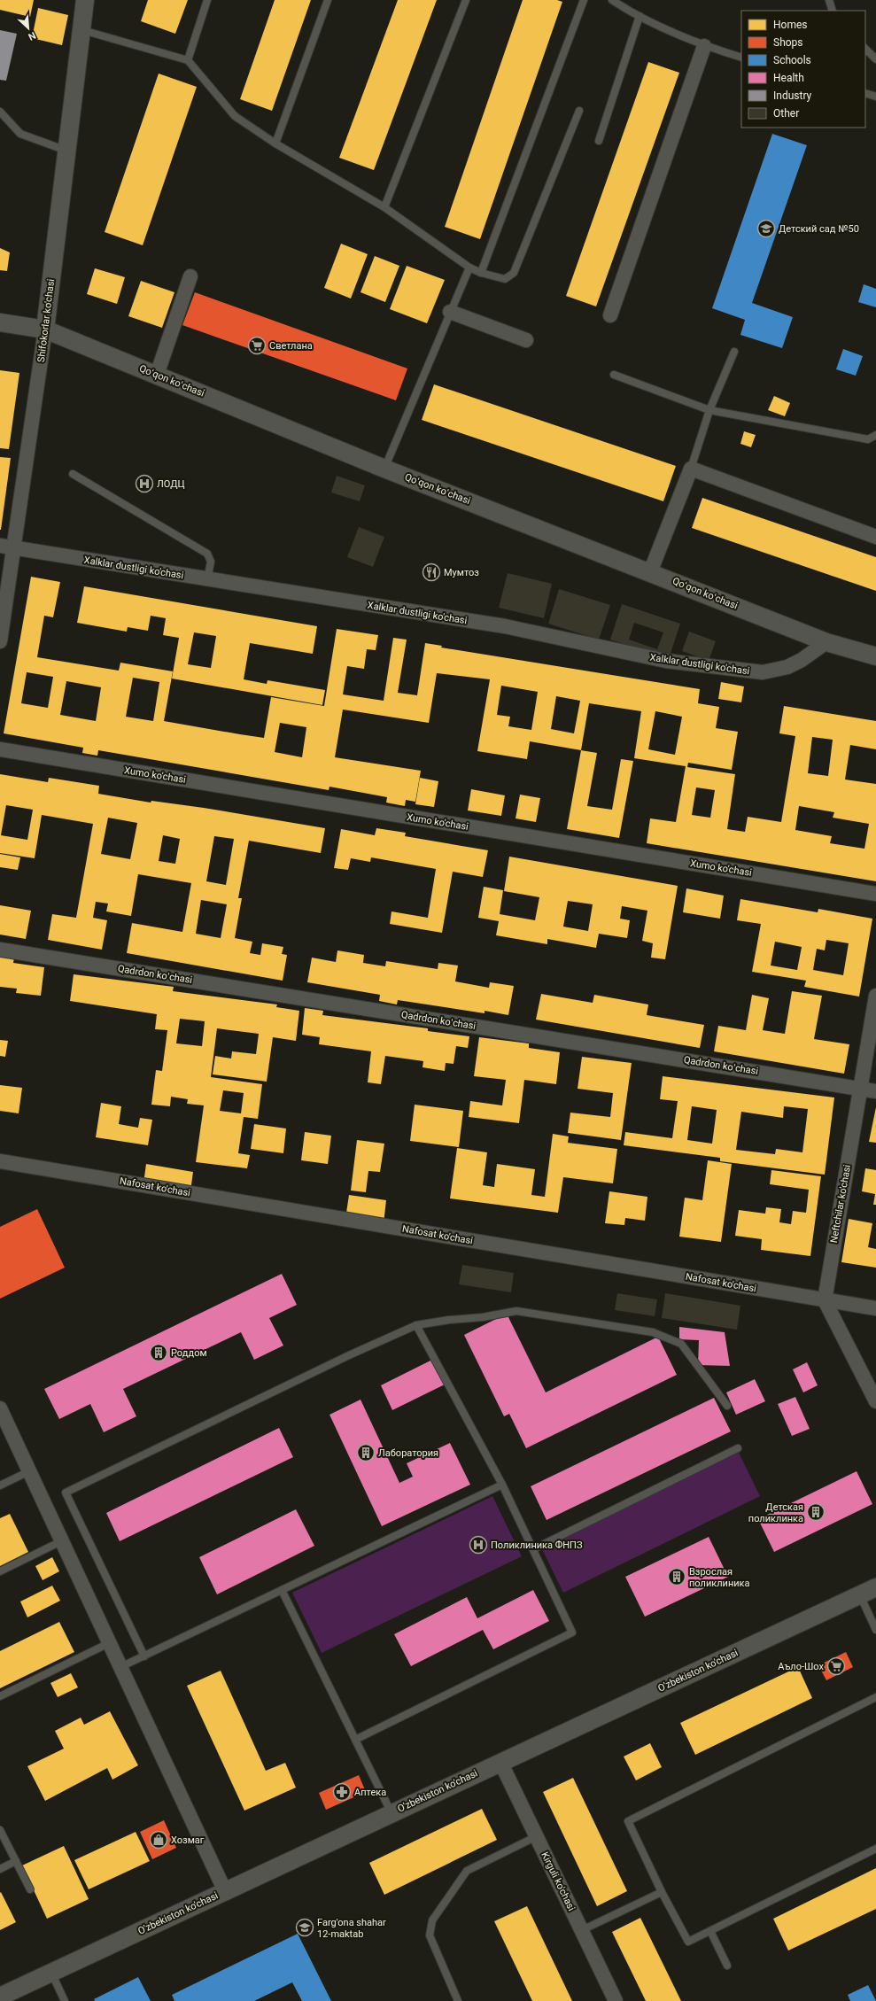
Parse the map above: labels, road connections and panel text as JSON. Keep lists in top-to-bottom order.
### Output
{
  "streets": {
    "street": [
      "Shifokorlar ko'chasi",
      "Qoʻqon koʻchasi",
      "Xalklar dustligi ko'chasi",
      "Xumo ko'chasi",
      "Qadrdon koʻchasi",
      "Nafosat ko'chasi",
      "Neftchilar ko'chasi",
      "O'zbekiston ko'chasi",
      "Kirguli ko'chasi"
    ]
  },
  "crossings": [
    ["Shifokorlar ko'chasi", "Qoʻqon koʻchasi"],
    ["Shifokorlar ko'chasi", "Xalklar dustligi ko'chasi"],
    ["Qoʻqon koʻchasi", "Xalklar dustligi ko'chasi"],
    ["Qadrdon koʻchasi", "Neftchilar ko'chasi"],
    ["Nafosat ko'chasi", "Neftchilar ko'chasi"],
    ["O'zbekiston ko'chasi", "Kirguli ko'chasi"]
  ],
  "places": {
    "school or university": ["Детский сад №50", "Farg'ona shahar 12-maktab"],
    "supermarket": ["Светлана", "Аъло-Шох"],
    "hospital": ["ЛОДЦ", "Поликлиника ФНПЗ"],
    "restaurant": ["Mумтоз"],
    "building": [
      "Роддом",
      "Лаборатория",
      "Детская поликлинка",
      "Взрослая поликлиника"
    ],
    "pharmacy": ["Аптека"],
    "shop": ["Хозмаг"]
  },
  "legend": [
    "Homes",
    "Shops",
    "Schools",
    "Health",
    "Industry",
    "Other"
  ],
  "north": "bottom right"
}
